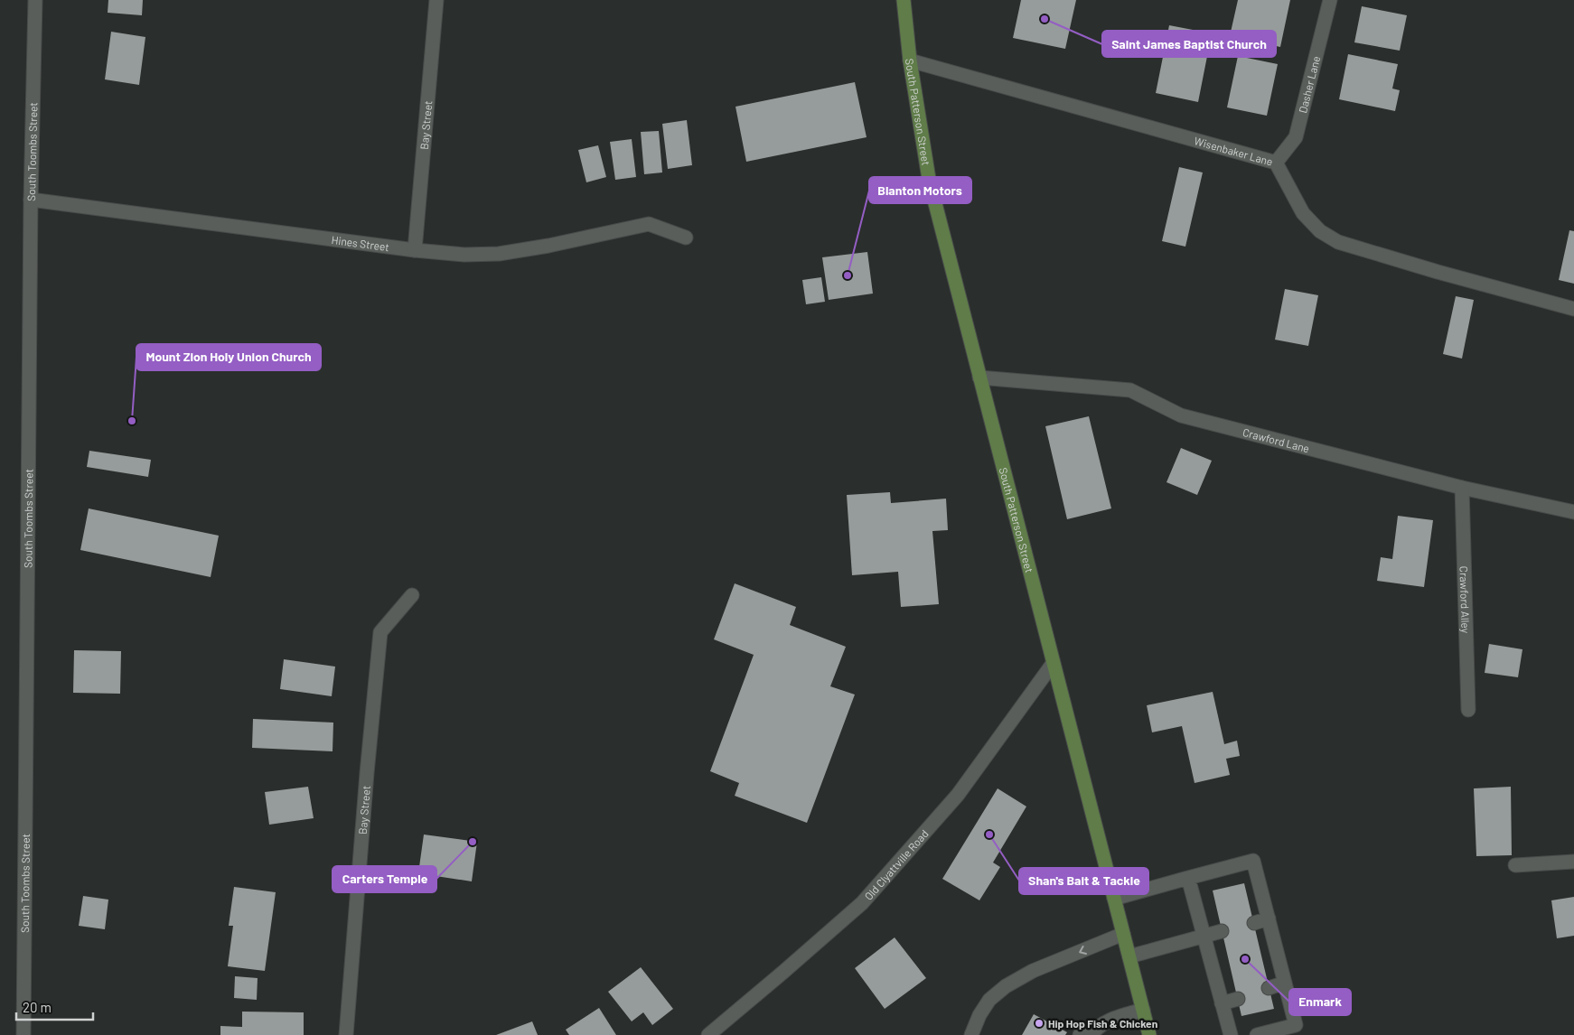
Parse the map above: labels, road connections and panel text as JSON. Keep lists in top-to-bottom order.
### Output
{
  "streets": {
    "main road": ["South Patterson Street"],
    "street": [
      "Dasher Lane",
      "Bay Street",
      "South Toombs Street",
      "Wisenbaker Lane",
      "Hines Street",
      "Crawford Lane",
      "Crawford Alley",
      "Old Clyattville Road"
    ]
  },
  "crossings": [
    ["Dasher Lane", "Wisenbaker Lane"],
    ["South Patterson Street", "Wisenbaker Lane"],
    ["South Patterson Street", "Crawford Lane"],
    ["South Patterson Street", "Old Clyattville Road"],
    ["Bay Street", "Hines Street"],
    ["South Toombs Street", "Hines Street"],
    ["Crawford Lane", "Crawford Alley"]
  ],
  "places": [
    "Saint James Baptist Church",
    "Blanton Motors",
    "Mount Zion Holy Union Church",
    "Shan's Bait & Tackle",
    "Carters Temple",
    "Enmark",
    "Hip Hop Fish & Chicken"
  ],
  "scale_bar": "20 m"
}
